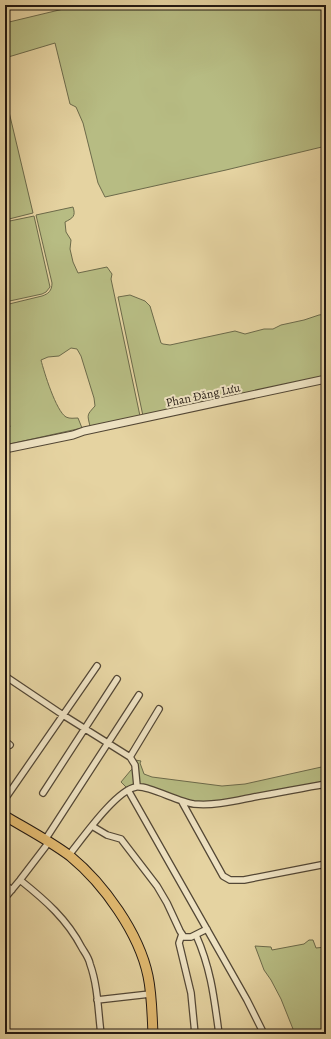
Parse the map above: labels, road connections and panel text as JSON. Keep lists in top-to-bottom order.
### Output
{
  "streets": {
    "street": ["Phan Đăng Lưu"]
  }
}
